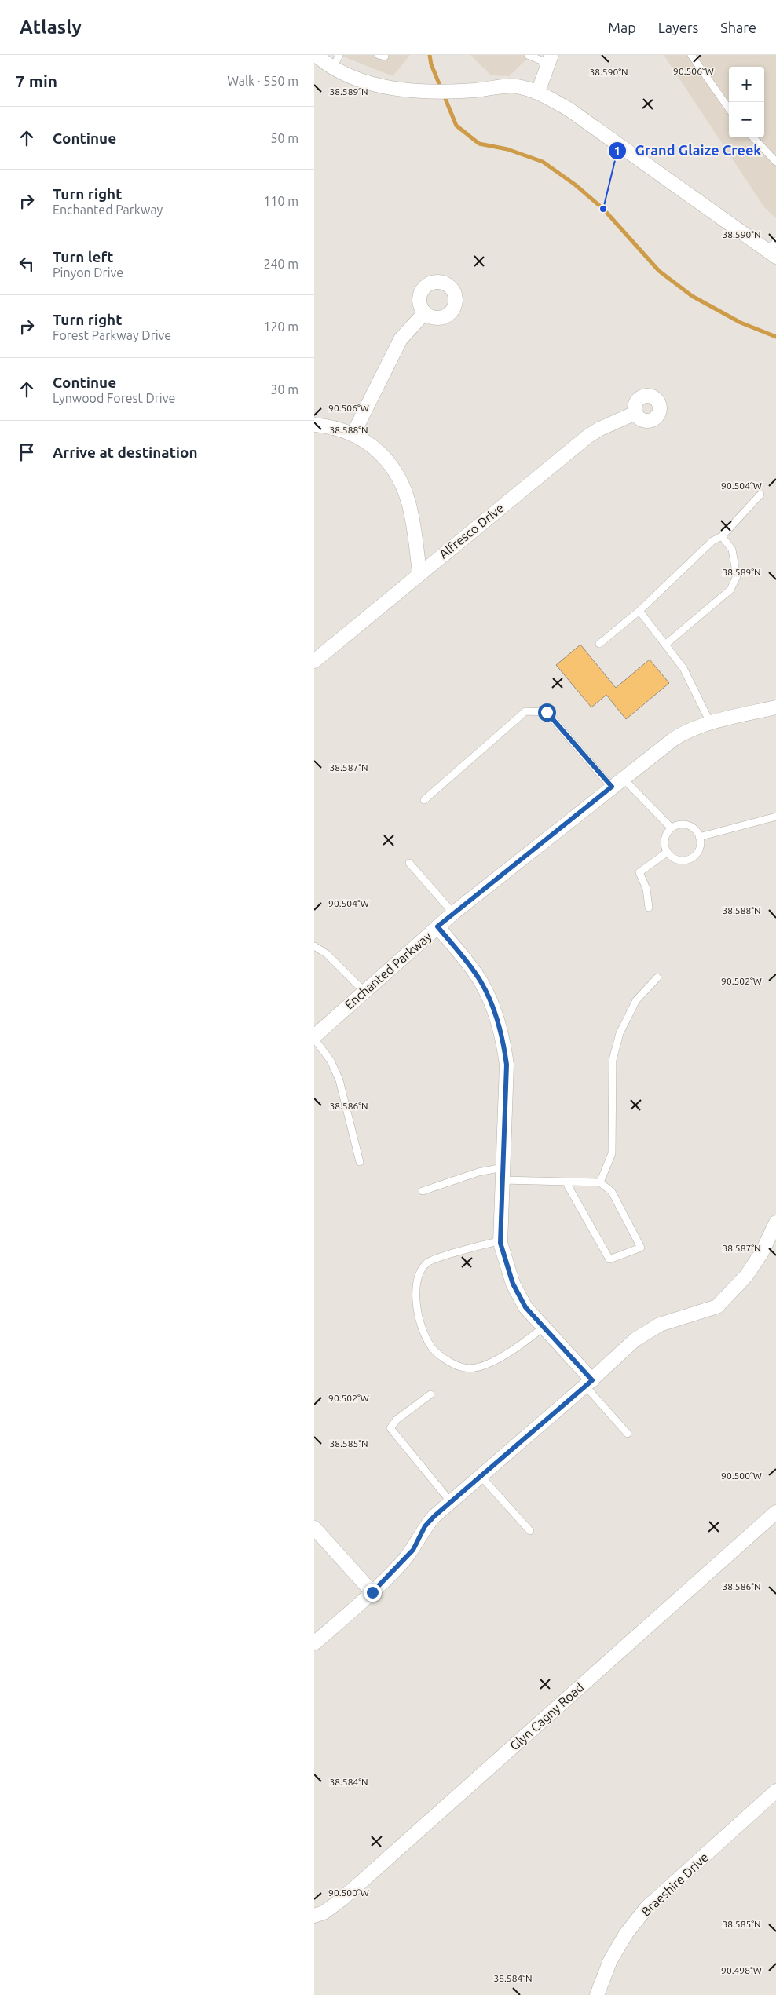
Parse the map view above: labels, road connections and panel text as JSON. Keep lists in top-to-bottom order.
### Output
{
  "streets": {
    "street": [
      "Alfresco Drive",
      "Enchanted Parkway",
      "Glyn Cagny Road",
      "Braeshire Drive"
    ]
  },
  "places": ["Grand Glaize Creek"],
  "page": {
    "header": "Atlasly",
    "nav": ["Map", "Layers", "Share"],
    "heading": ["7 min", "Walk · 550 m"],
    "map_buttons": ["+", "−"],
    "list": [
      ["Continue", "50 m"],
      ["Turn right", "Enchanted Parkway", "110 m"],
      ["Turn left", "Pinyon Drive", "240 m"],
      ["Turn right", "Forest Parkway Drive", "120 m"],
      ["Continue", "Lynwood Forest Drive", "30 m"],
      "Arrive at destination"
    ]
  },
  "coordinates": [
    "90.506°W",
    "38.590°N",
    "38.589°N",
    "38.588°N",
    "90.504°W",
    "38.587°N",
    "90.502°W",
    "38.586°N",
    "38.585°N",
    "90.500°W",
    "38.584°N",
    "90.498°W"
  ]
}
